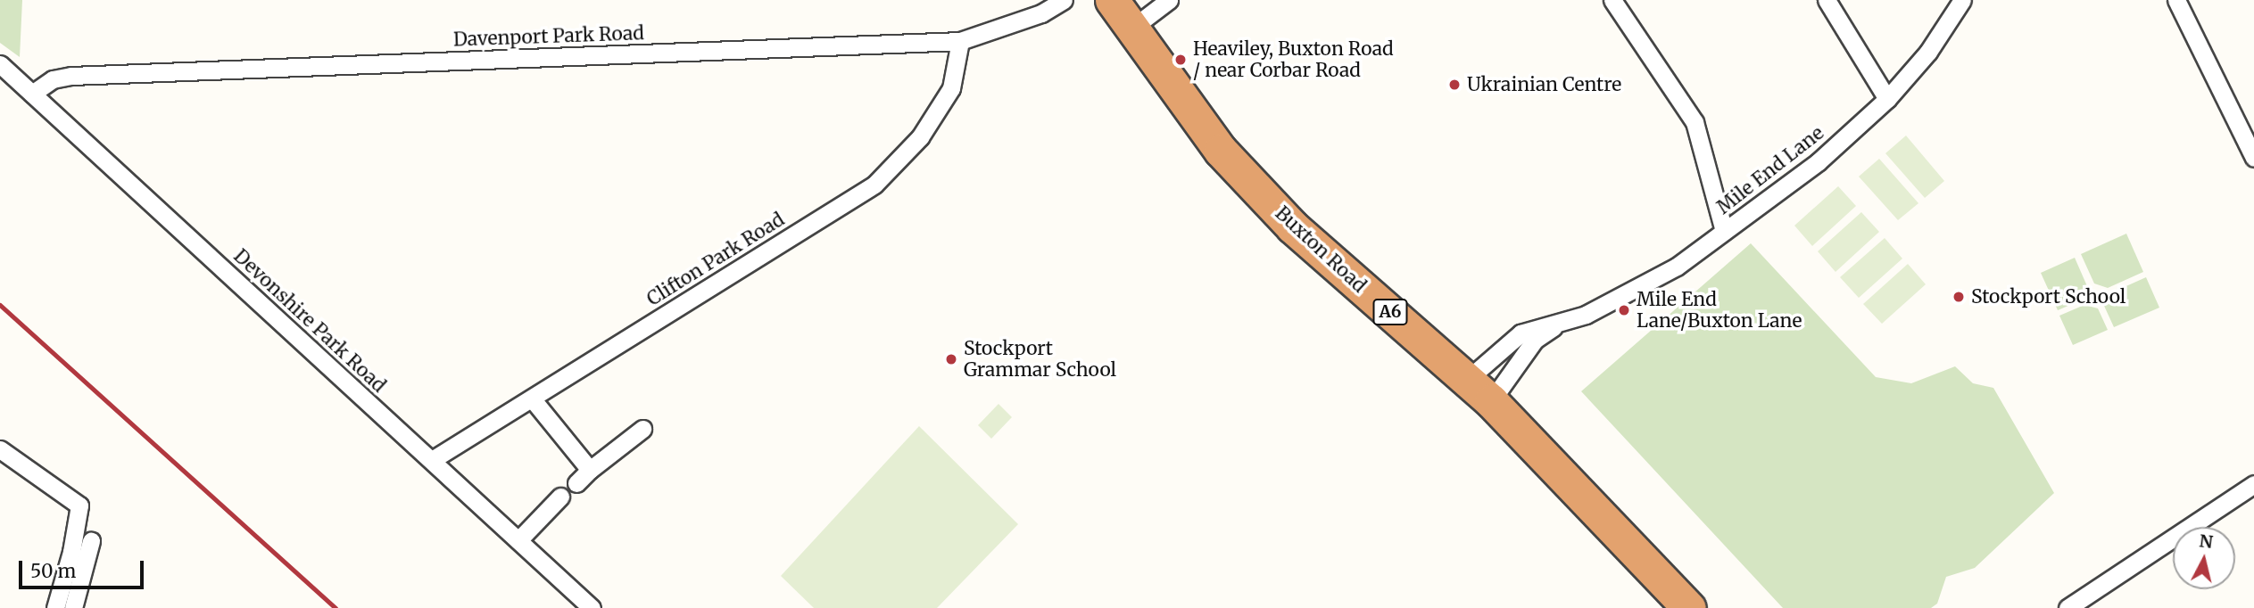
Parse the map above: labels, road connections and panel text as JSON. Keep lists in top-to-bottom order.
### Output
{
  "streets": {
    "highway": ["Buxton Road", "A6"],
    "street": [
      "Davenport Park Road",
      "Mile End Lane",
      "Clifton Park Road",
      "Devonshire Park Road"
    ]
  },
  "crossings": [
    ["Davenport Park Road", "Clifton Park Road"],
    ["Davenport Park Road", "Devonshire Park Road"],
    ["Mile End Lane", "Buxton Road"],
    ["Clifton Park Road", "Devonshire Park Road"]
  ],
  "places": [
    "Heaviley, Buxton Road / near Corbar Road",
    "Ukrainian Centre",
    "Stockport School",
    "Mile End Lane/Buxton Lane",
    "Stockport Grammar School"
  ],
  "scale_bar": "50 m",
  "north": "top"
}
